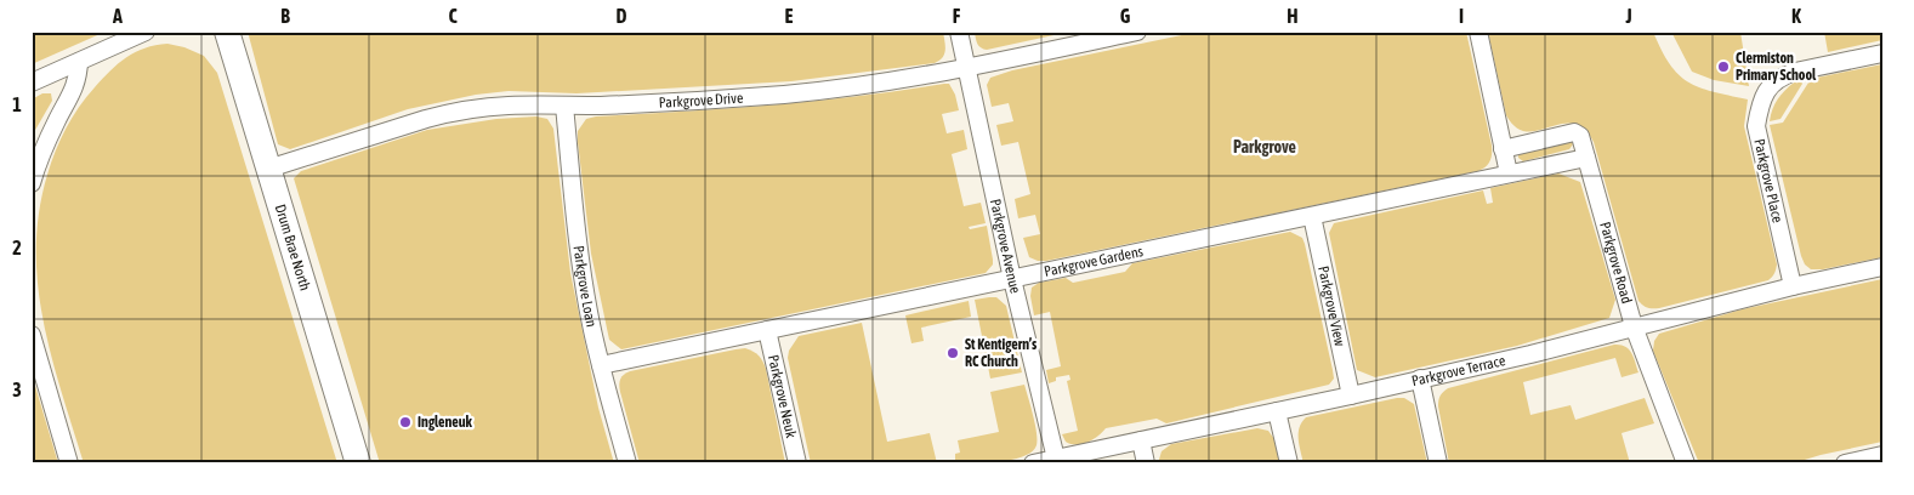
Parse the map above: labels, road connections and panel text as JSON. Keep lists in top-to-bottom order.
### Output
{
  "streets": {
    "main road": ["Drum Brae North"],
    "street": [
      "Parkgrove Drive",
      "Parkgrove Place",
      "Parkgrove Avenue",
      "Parkgrove Gardens",
      "Parkgrove Road",
      "Parkgrove Loan",
      "Parkgrove View",
      "Parkgrove Terrace",
      "Parkgrove Neuk"
    ]
  },
  "crossings": [
    ["Parkgrove Drive", "Parkgrove Avenue"],
    ["Parkgrove Drive", "Drum Brae North"],
    ["Parkgrove Drive", "Parkgrove Loan"],
    ["Parkgrove Place", "Parkgrove Terrace"],
    ["Parkgrove Avenue", "Parkgrove Gardens"],
    ["Parkgrove Avenue", "Parkgrove Terrace"],
    ["Parkgrove Gardens", "Parkgrove Road"],
    ["Parkgrove Gardens", "Parkgrove Loan"],
    ["Parkgrove Gardens", "Parkgrove View"],
    ["Parkgrove Gardens", "Parkgrove Neuk"],
    ["Parkgrove Road", "Parkgrove Terrace"],
    ["Parkgrove View", "Parkgrove Terrace"]
  ],
  "districts": ["Parkgrove"],
  "places": ["Clermiston Primary School", "St Kentigern’s RC Church", "Ingleneuk"],
  "grid": {
    "columns": [
      "A",
      "B",
      "C",
      "D",
      "E",
      "F",
      "G",
      "H",
      "I",
      "J",
      "K"
    ],
    "rows": ["1", "2", "3"]
  }
}
